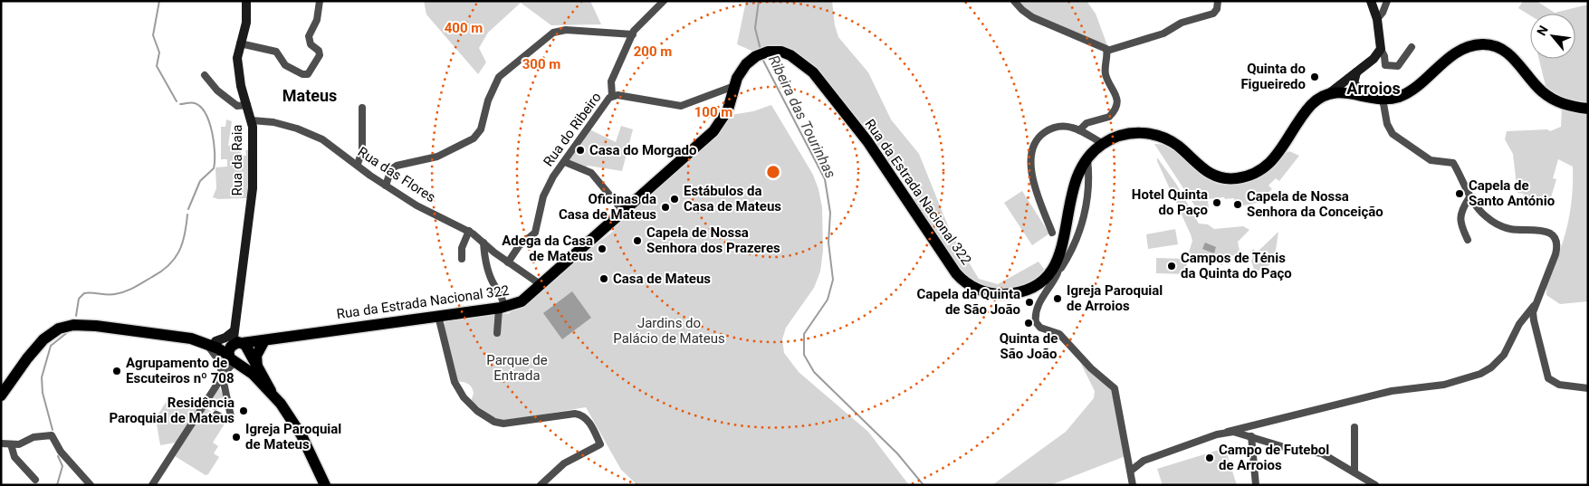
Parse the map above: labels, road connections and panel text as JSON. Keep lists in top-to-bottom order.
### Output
{
  "streets": {
    "main road": ["Rua da Raia", "Rua da Estrada Nacional 322"],
    "street": ["Rua do Ribeiro", "Rua das Flores"]
  },
  "crossings": [
    ["Rua do Ribeiro", "Rua das Flores"],
    ["Rua do Ribeiro", "Rua da Estrada Nacional 322"],
    ["Rua da Raia", "Rua das Flores"],
    ["Rua das Flores", "Rua da Estrada Nacional 322"]
  ],
  "districts": ["Arroios", "Mateus"],
  "water": ["Ribeira das Tourinhas"],
  "parks": ["Jardins do Palácio de Mateus", "Parque de Entrada"],
  "places": [
    "Quinta do Figueiredo",
    "Casa do Morgado",
    "Capela de Santo António",
    "Estábulos da Casa de Mateus",
    "Hotel Quinta do Paço",
    "Capela de Nossa Senhora da Conceição",
    "Oficinas da Casa de Mateus",
    "Capela de Nossa Senhora dos Prazeres",
    "Adega da Casa de Mateus",
    "Campos de Ténis da Quinta do Paço",
    "Casa de Mateus",
    "Igreja Paroquial de Arroios",
    "Capela da Quinta de São João",
    "Quinta de São João",
    "Agrupamento de Escuteiros nº 708",
    "Residência Paroquial de Mateus",
    "Igreja Paroquial de Mateus",
    "Campo de Futebol de Arroios"
  ],
  "north": "top left",
  "rings": [
    "400 m",
    "200 m",
    "300 m",
    "100 m"
  ]
}
